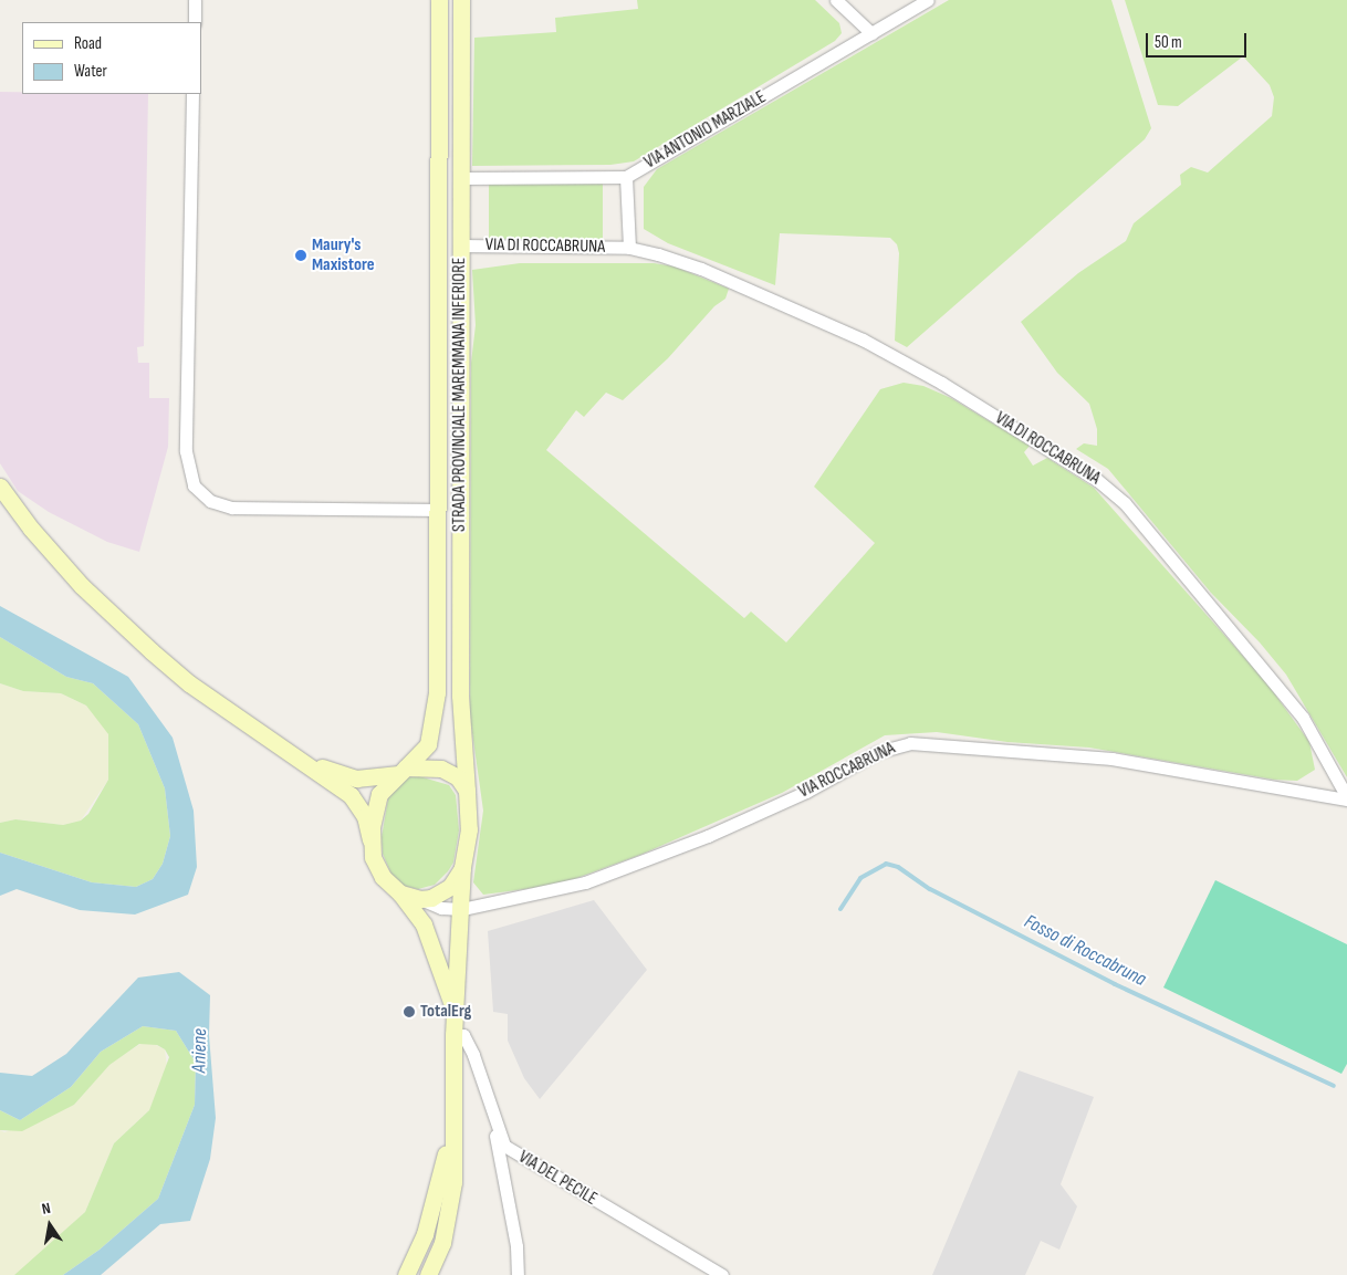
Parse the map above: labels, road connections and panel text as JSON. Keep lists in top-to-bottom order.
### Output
{
  "streets": {
    "main road": ["STRADA PROVINCIALE MAREMMANA INFERIORE"],
    "street": [
      "VIA ANTONIO MARZIALE",
      "VIA DI ROCCABRUNA",
      "VIA ROCCABRUNA",
      "VIA DEL PECILE"
    ]
  },
  "crossings": [
    ["VIA ANTONIO MARZIALE", "VIA DI ROCCABRUNA"],
    ["VIA ANTONIO MARZIALE", "STRADA PROVINCIALE MAREMMANA INFERIORE"],
    ["VIA DI ROCCABRUNA", "STRADA PROVINCIALE MAREMMANA INFERIORE"],
    ["VIA DI ROCCABRUNA", "VIA ROCCABRUNA"],
    ["STRADA PROVINCIALE MAREMMANA INFERIORE", "VIA ROCCABRUNA"]
  ],
  "water": ["Fosso di Roccabruna", "Aniene"],
  "places": ["Maury's Maxistore", "TotalErg"],
  "legend": ["Road", "Water"],
  "scale_bar": "50 m",
  "north": "top"
}
